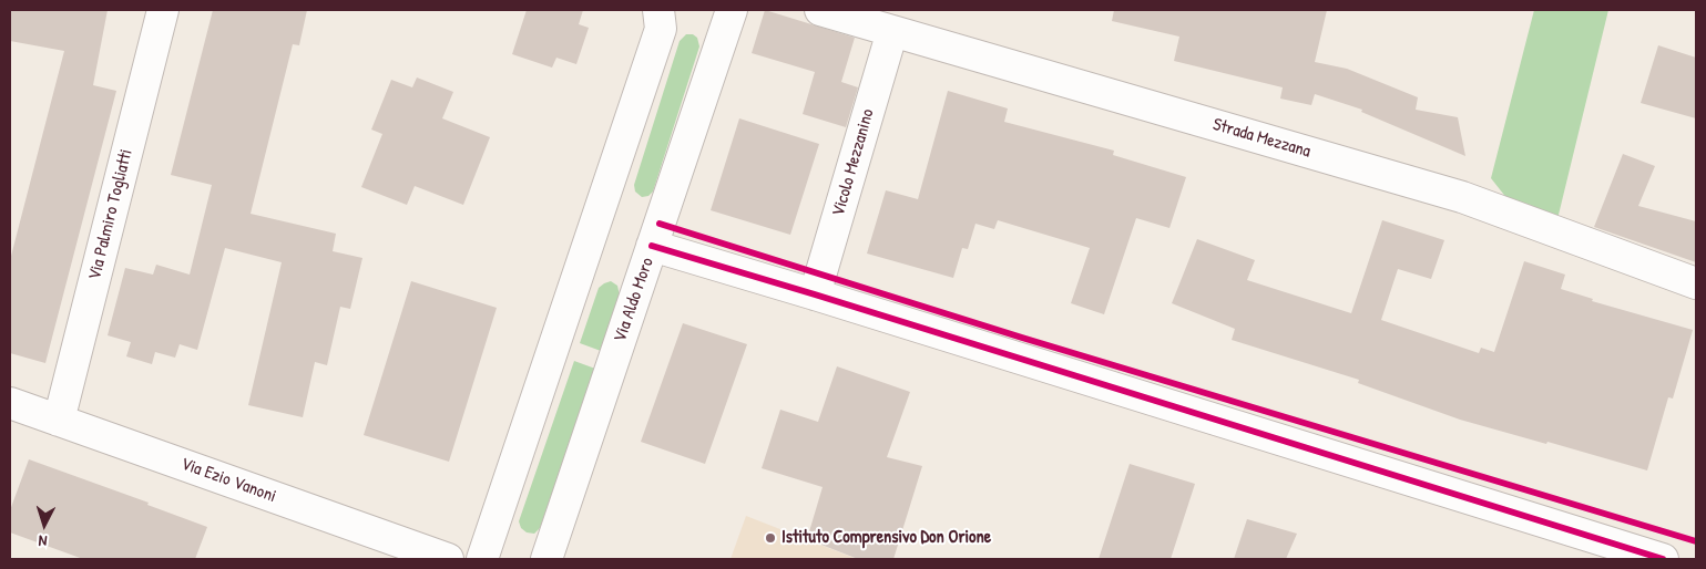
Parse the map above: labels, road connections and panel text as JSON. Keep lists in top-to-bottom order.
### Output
{
  "streets": {
    "street": [
      "Strada Mezzana",
      "Vicolo Mezzanino",
      "Via Palmiro Togliatti",
      "Via Aldo Moro",
      "Via Ezio Vanoni"
    ]
  },
  "crossings": [
    ["Strada Mezzana", "Vicolo Mezzanino"],
    ["Via Palmiro Togliatti", "Via Ezio Vanoni"]
  ],
  "places": ["Istituto Comprensivo Don Orione"],
  "north": "bottom"
}
